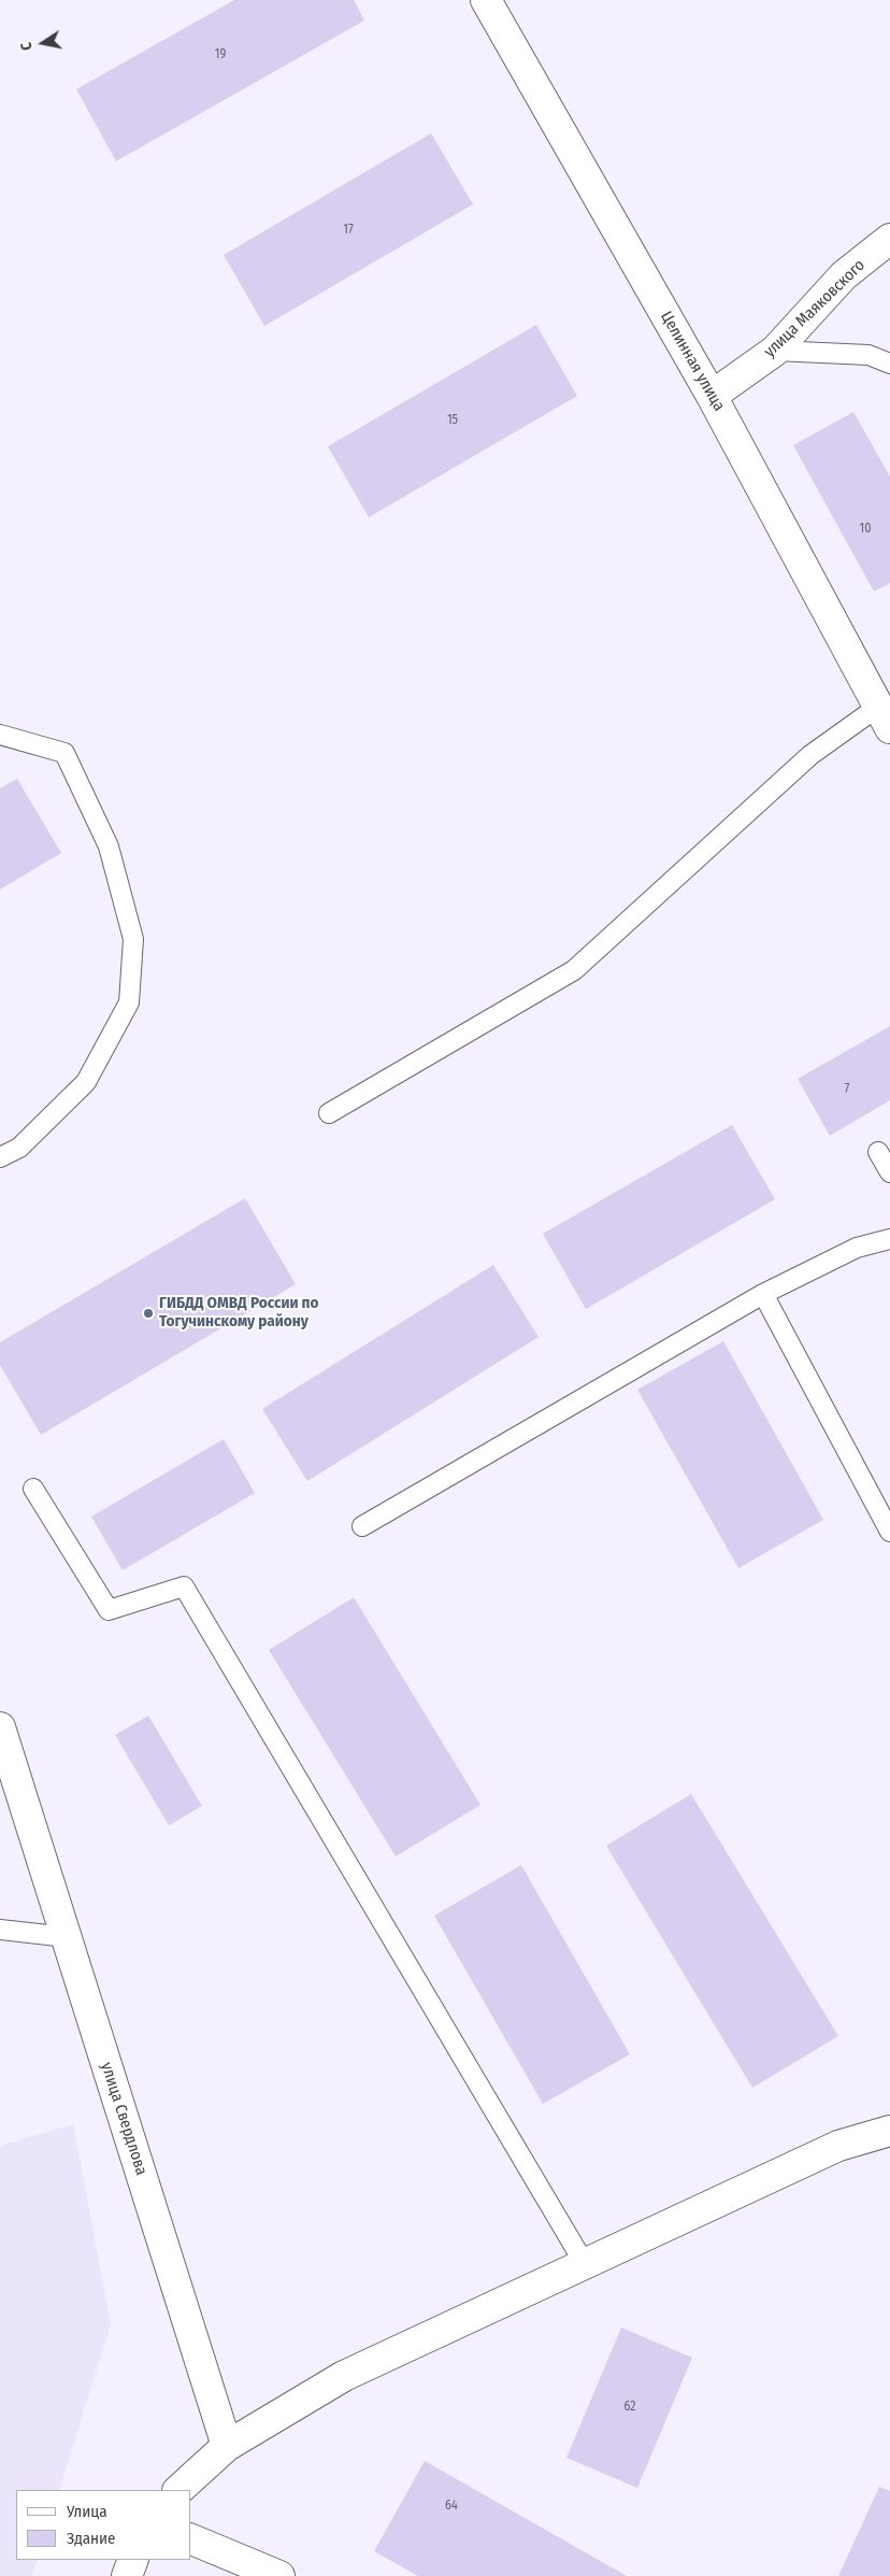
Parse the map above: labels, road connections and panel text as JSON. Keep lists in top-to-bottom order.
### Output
{
  "streets": {
    "street": ["улица Маяковского", "Целинная улица", "улица Свердлова"]
  },
  "crossings": [
    ["улица Маяковского", "Целинная улица"]
  ],
  "places": ["ГИБДД ОМВД России по Тогучинскому району"],
  "house_numbers": [
    "19",
    "17",
    "15",
    "10",
    "7",
    "62",
    "64"
  ],
  "legend": ["Улица", "Здание"],
  "north": "left"
}
